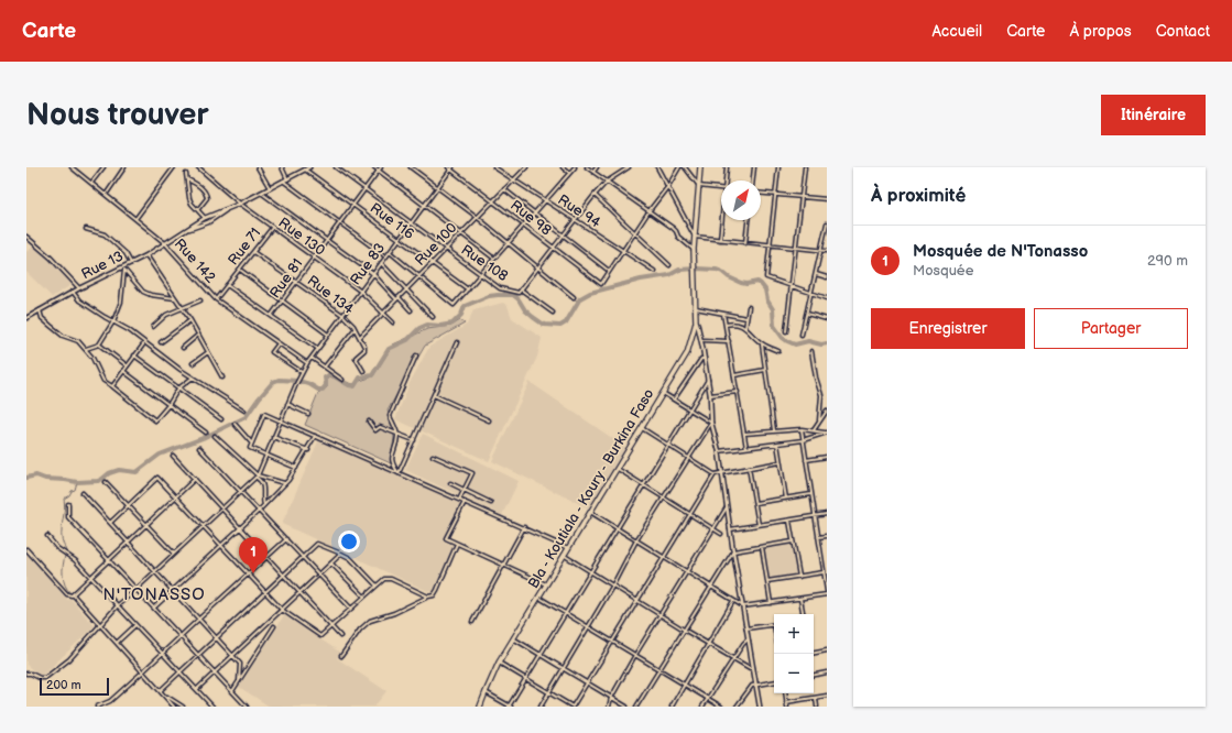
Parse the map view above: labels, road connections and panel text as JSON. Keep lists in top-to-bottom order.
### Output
{
  "streets": {
    "main road": ["Bla - Koutiala - Koury - Burkina Faso"],
    "street": [
      "Rue 94",
      "Rue 98",
      "Rue 116",
      "Rue 130",
      "Rue 100",
      "Rue 71",
      "Rue 142",
      "Rue 108",
      "Rue 83",
      "Rue 13",
      "Rue 81",
      "Rue 134"
    ]
  },
  "crossings": [
    ["Rue 94", "Rue 100"],
    ["Rue 98", "Rue 100"],
    ["Rue 98", "Rue 83"],
    ["Rue 116", "Rue 100"],
    ["Rue 116", "Rue 83"],
    ["Rue 116", "Rue 13"],
    ["Rue 116", "Rue 81"],
    ["Rue 130", "Rue 100"],
    ["Rue 130", "Rue 71"],
    ["Rue 130", "Rue 83"],
    ["Rue 130", "Rue 13"],
    ["Rue 130", "Rue 81"],
    ["Rue 100", "Rue 108"],
    ["Rue 100", "Rue 134"],
    ["Rue 71", "Rue 142"],
    ["Rue 71", "Rue 134"],
    ["Rue 142", "Rue 83"],
    ["Rue 142", "Rue 13"],
    ["Rue 108", "Rue 83"],
    ["Rue 108", "Rue 81"],
    ["Rue 83", "Rue 134"],
    ["Rue 81", "Rue 134"]
  ],
  "districts": ["N'TONASSO"],
  "scale_bar": "200 m",
  "north": "top right",
  "page": {
    "header": "Carte",
    "nav": [
      "Accueil",
      "Carte",
      "À propos",
      "Contact"
    ],
    "buttons": [
      "Itinéraire",
      ["Enregistrer", "Partager"]
    ],
    "title": "Nous trouver",
    "heading": "À proximité",
    "list": [
      {
        "mark": "1",
        "name": "Mosquée de N'Tonasso",
        "note": "Mosquée",
        "value": "290 m"
      }
    ],
    "pins": "1",
    "map_buttons": ["+", "−"],
    "scale": "200 m"
  }
}
